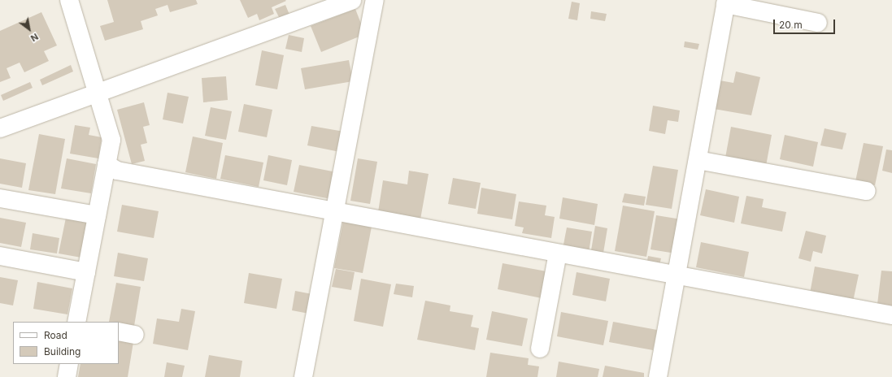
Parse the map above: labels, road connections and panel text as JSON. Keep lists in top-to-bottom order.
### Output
{
  "legend": ["Road", "Building"],
  "scale_bar": "20 m",
  "north": "bottom right"
}
